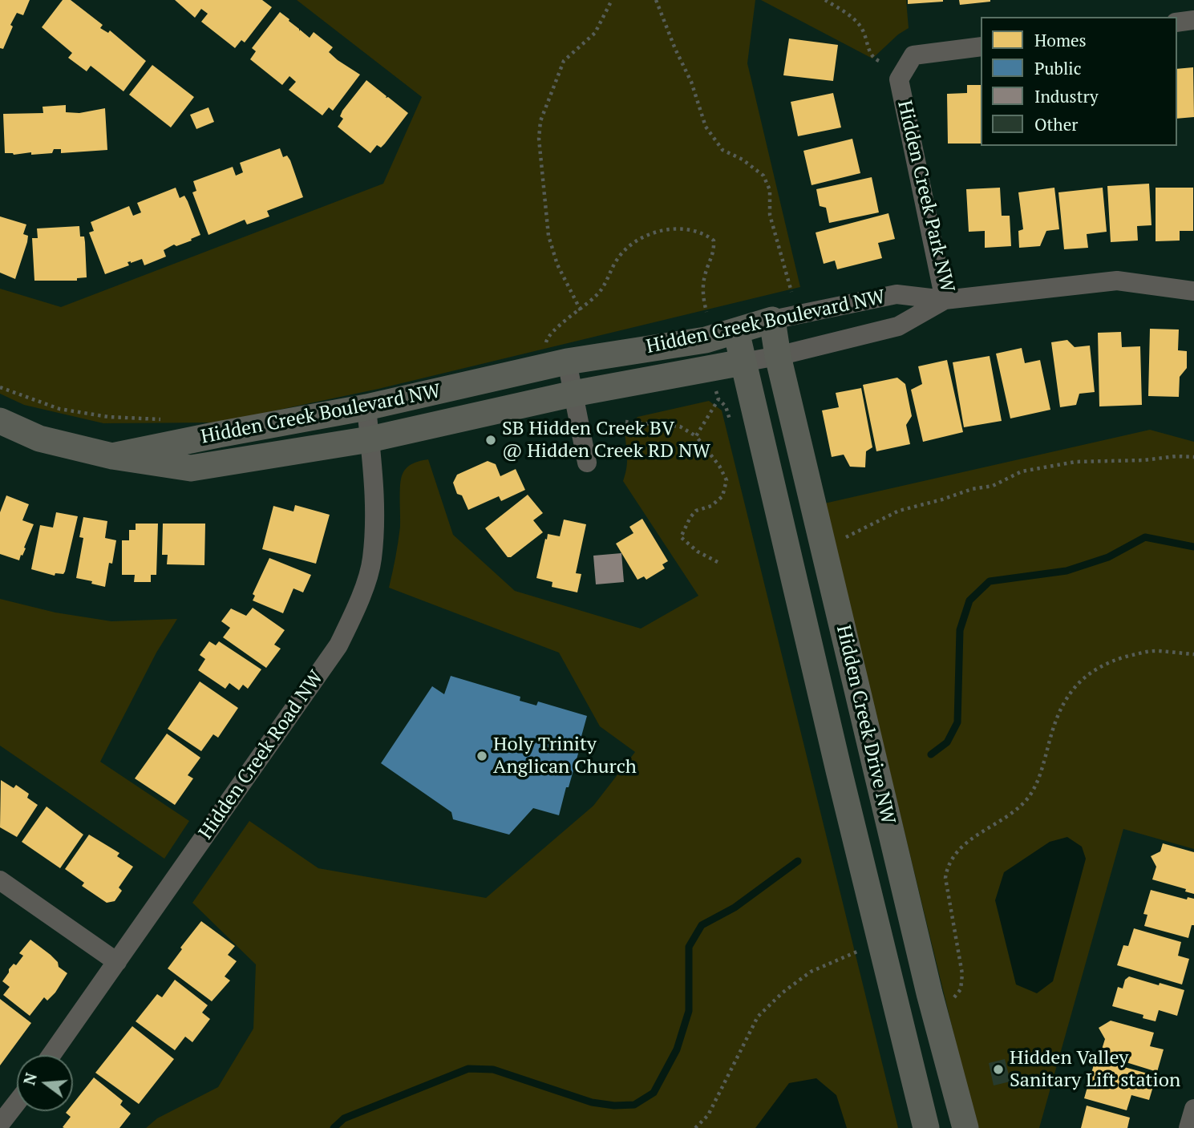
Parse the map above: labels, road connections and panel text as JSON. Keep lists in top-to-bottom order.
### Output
{
  "streets": {
    "street": [
      "Hidden Creek Park NW",
      "Hidden Creek Boulevard NW",
      "Hidden Creek Drive NW",
      "Hidden Creek Road NW"
    ]
  },
  "crossings": [
    ["Hidden Creek Park NW", "Hidden Creek Boulevard NW"],
    ["Hidden Creek Boulevard NW", "Hidden Creek Drive NW"],
    ["Hidden Creek Boulevard NW", "Hidden Creek Road NW"]
  ],
  "places": ["SB Hidden Creek BV @ Hidden Creek RD NW", "Holy Trinity Anglican Church", "Hidden Valley Sanitary Lift station"],
  "legend": [
    "Homes",
    "Public",
    "Industry",
    "Other"
  ],
  "north": "left"
}
